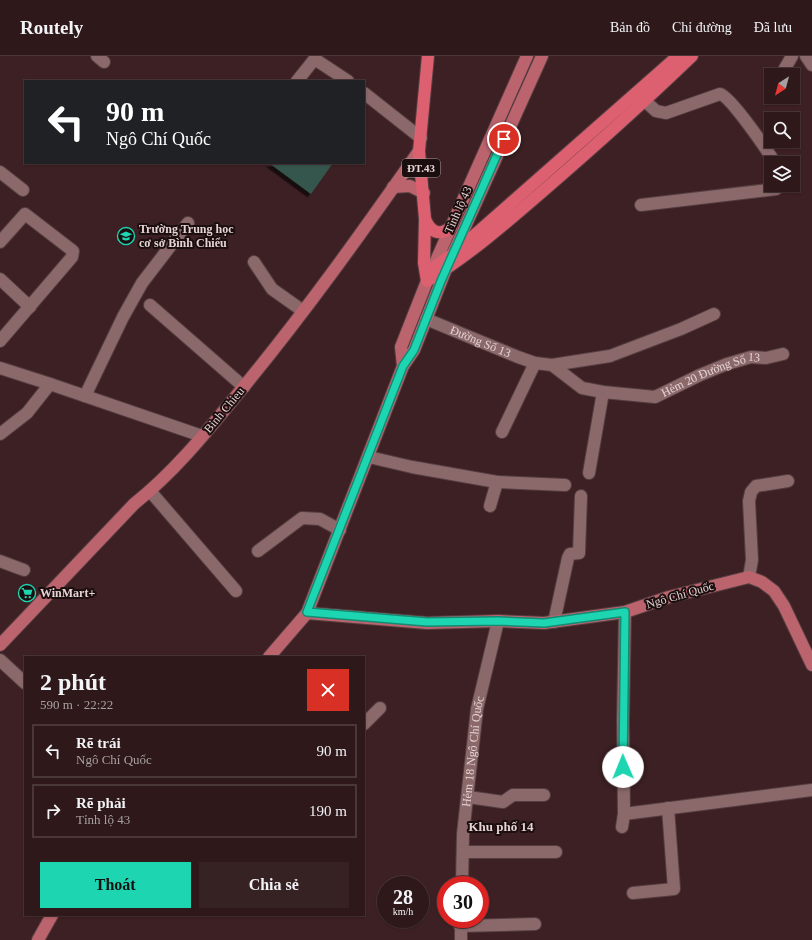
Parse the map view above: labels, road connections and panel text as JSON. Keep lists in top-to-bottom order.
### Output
{
  "streets": {
    "highway": ["ĐT.43"],
    "main road": ["Tỉnh lộ 43", "Binh Chieu", "Ngô Chí Quốc"],
    "street": ["Đường Số 13", "Hẻm 20 Đường Số 13", "Hẻm 18 Ngô Chí Quốc"]
  },
  "crossings": [
    ["ĐT.43", "Tỉnh lộ 43"],
    ["ĐT.43", "Binh Chieu"],
    ["Tỉnh lộ 43", "Đường Số 13"],
    ["Tỉnh lộ 43", "Ngô Chí Quốc"],
    ["Đường Số 13", "Hẻm 20 Đường Số 13"],
    ["Ngô Chí Quốc", "Hẻm 18 Ngô Chí Quốc"]
  ],
  "districts": ["Khu phố 14"],
  "places": {
    "school or university": ["Trường Trung học cơ sở Bình Chiểu"],
    "supermarket": ["WinMart+"]
  },
  "north": "bottom left",
  "page": {
    "header": "Routely",
    "nav": ["Bản đồ", "Chỉ đường", "Đã lưu"],
    "turn": ["90 m", "Ngô Chí Quốc"],
    "heading": ["2 phút", "590 m · 22:22"],
    "list": [
      {
        "name": "Rẽ trái",
        "note": "Ngô Chí Quốc",
        "value": "90 m"
      },
      {
        "name": "Rẽ phải",
        "note": "Tỉnh lộ 43",
        "value": "190 m"
      }
    ],
    "buttons": ["Thoát", "Chia sẻ"],
    "speed": "28 km/h",
    "limit": "30"
  }
}
